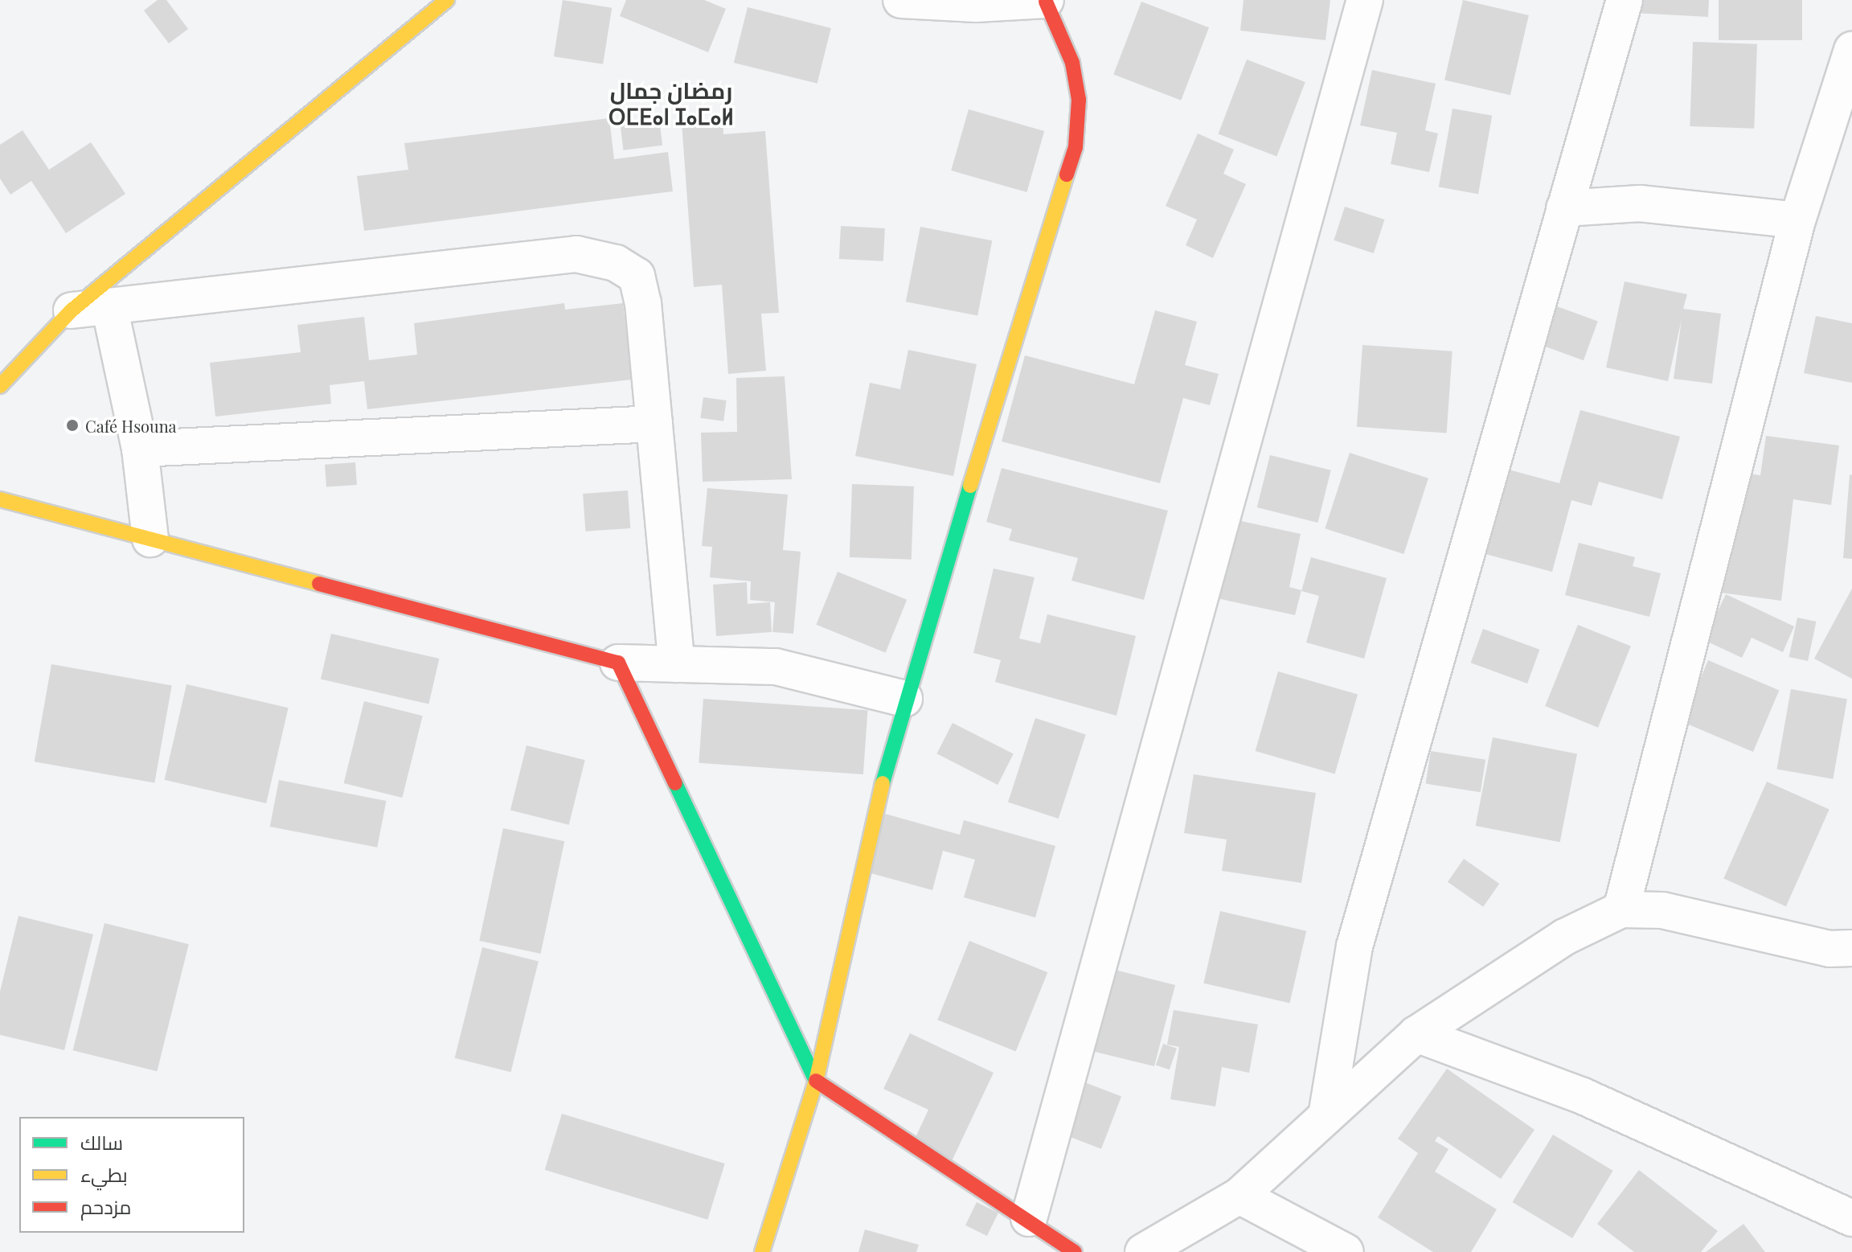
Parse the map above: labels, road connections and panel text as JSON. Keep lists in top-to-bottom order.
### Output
{
  "districts": ["رمضان جمال ⵔⵎⴹⴰⵏ ⵊⴰⵎⴰⵍ"],
  "places": ["Café Hsouna"],
  "legend": ["سالك", "بطيء", "مزدحم"]
}
